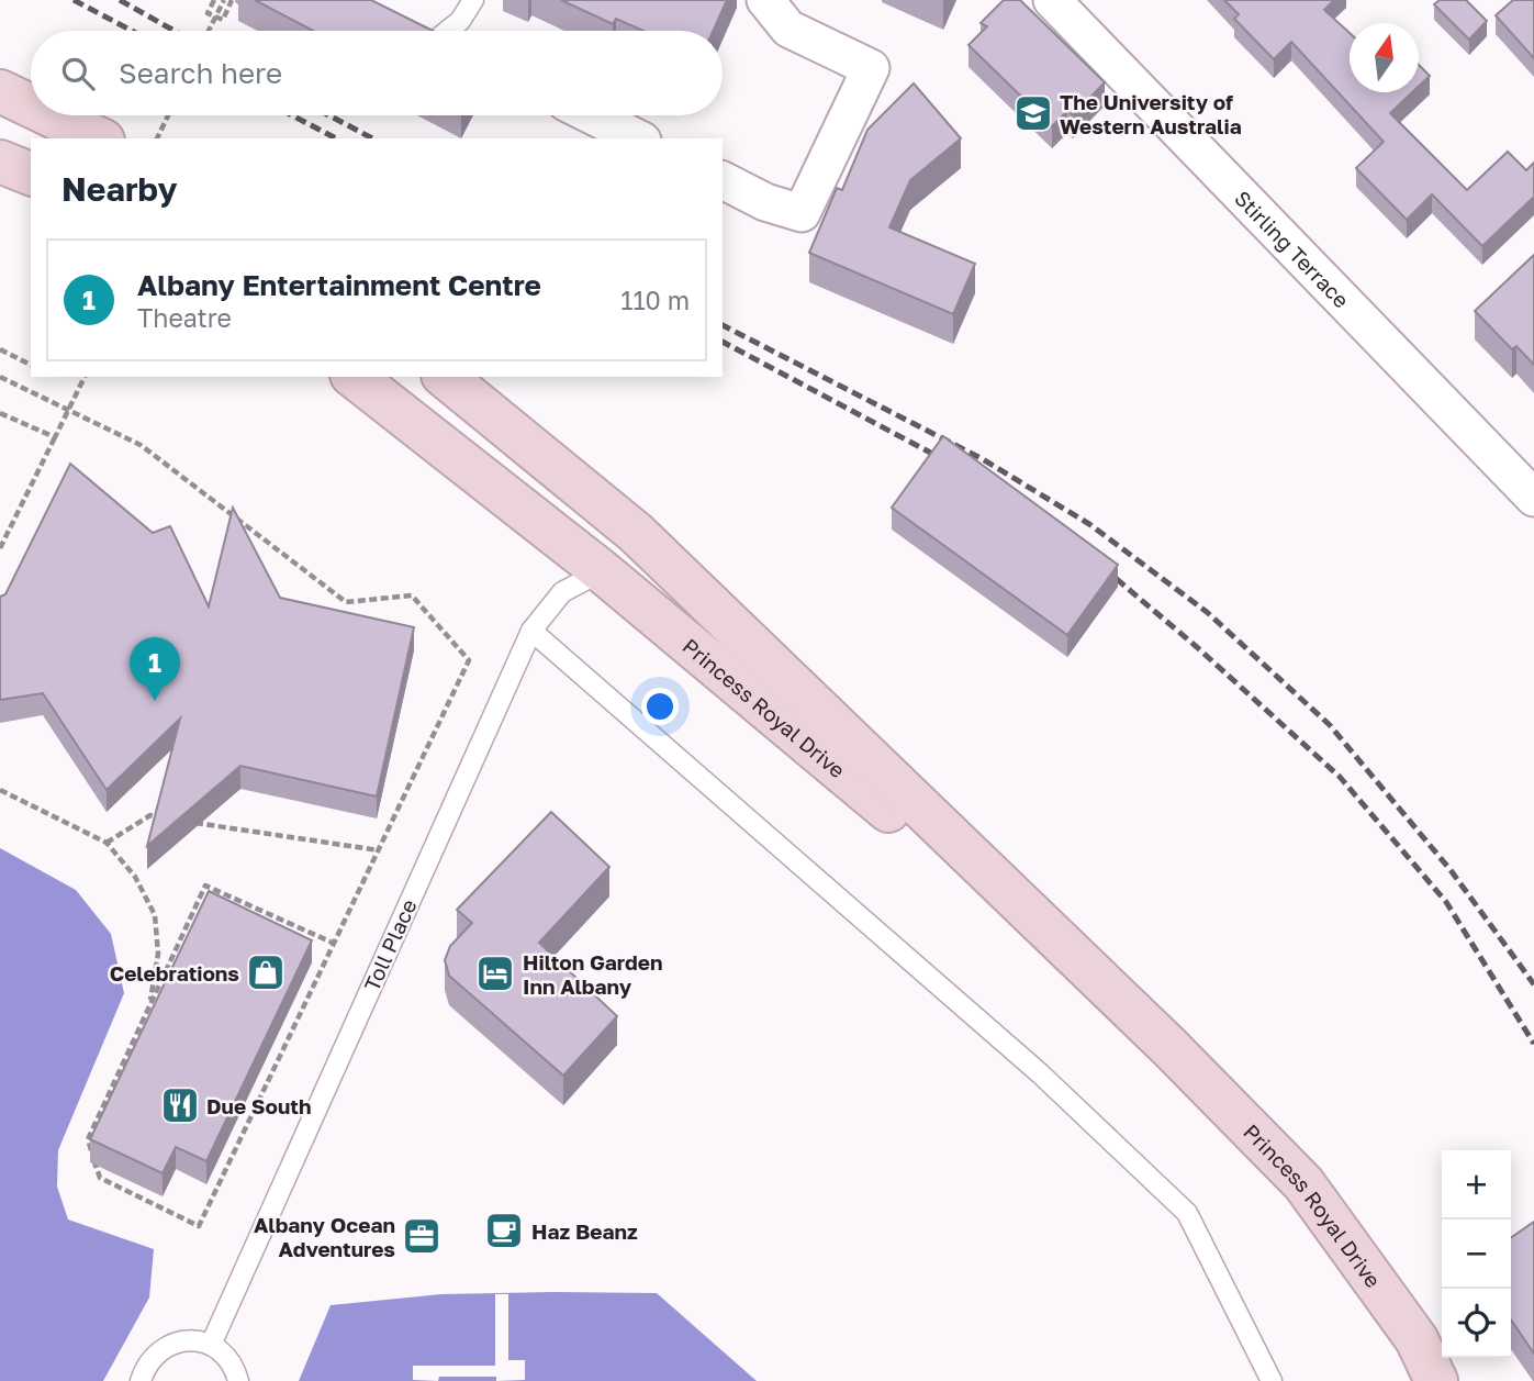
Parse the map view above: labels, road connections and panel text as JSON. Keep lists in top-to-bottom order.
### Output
{
  "streets": {
    "main road": ["Princess Royal Drive"],
    "street": ["Stirling Terrace"],
    "lane": ["Toll Place"]
  },
  "crossings": [
    ["Princess Royal Drive", "Toll Place"]
  ],
  "places": {
    "school or university": ["The University of Western Australia"],
    "shop": ["Celebrations"],
    "hotel": ["Hilton Garden Inn Albany"],
    "restaurant": ["Due South"],
    "cafe": ["Haz Beanz"],
    "office": ["Albany Ocean Adventures"]
  },
  "north": "top",
  "page": {
    "search": "Search here",
    "heading": "Nearby",
    "list": [
      {
        "mark": "1",
        "name": "Albany Entertainment Centre",
        "note": "Theatre",
        "value": "110 m"
      }
    ],
    "pins": "1",
    "map_buttons": ["+", "−"]
  }
}
